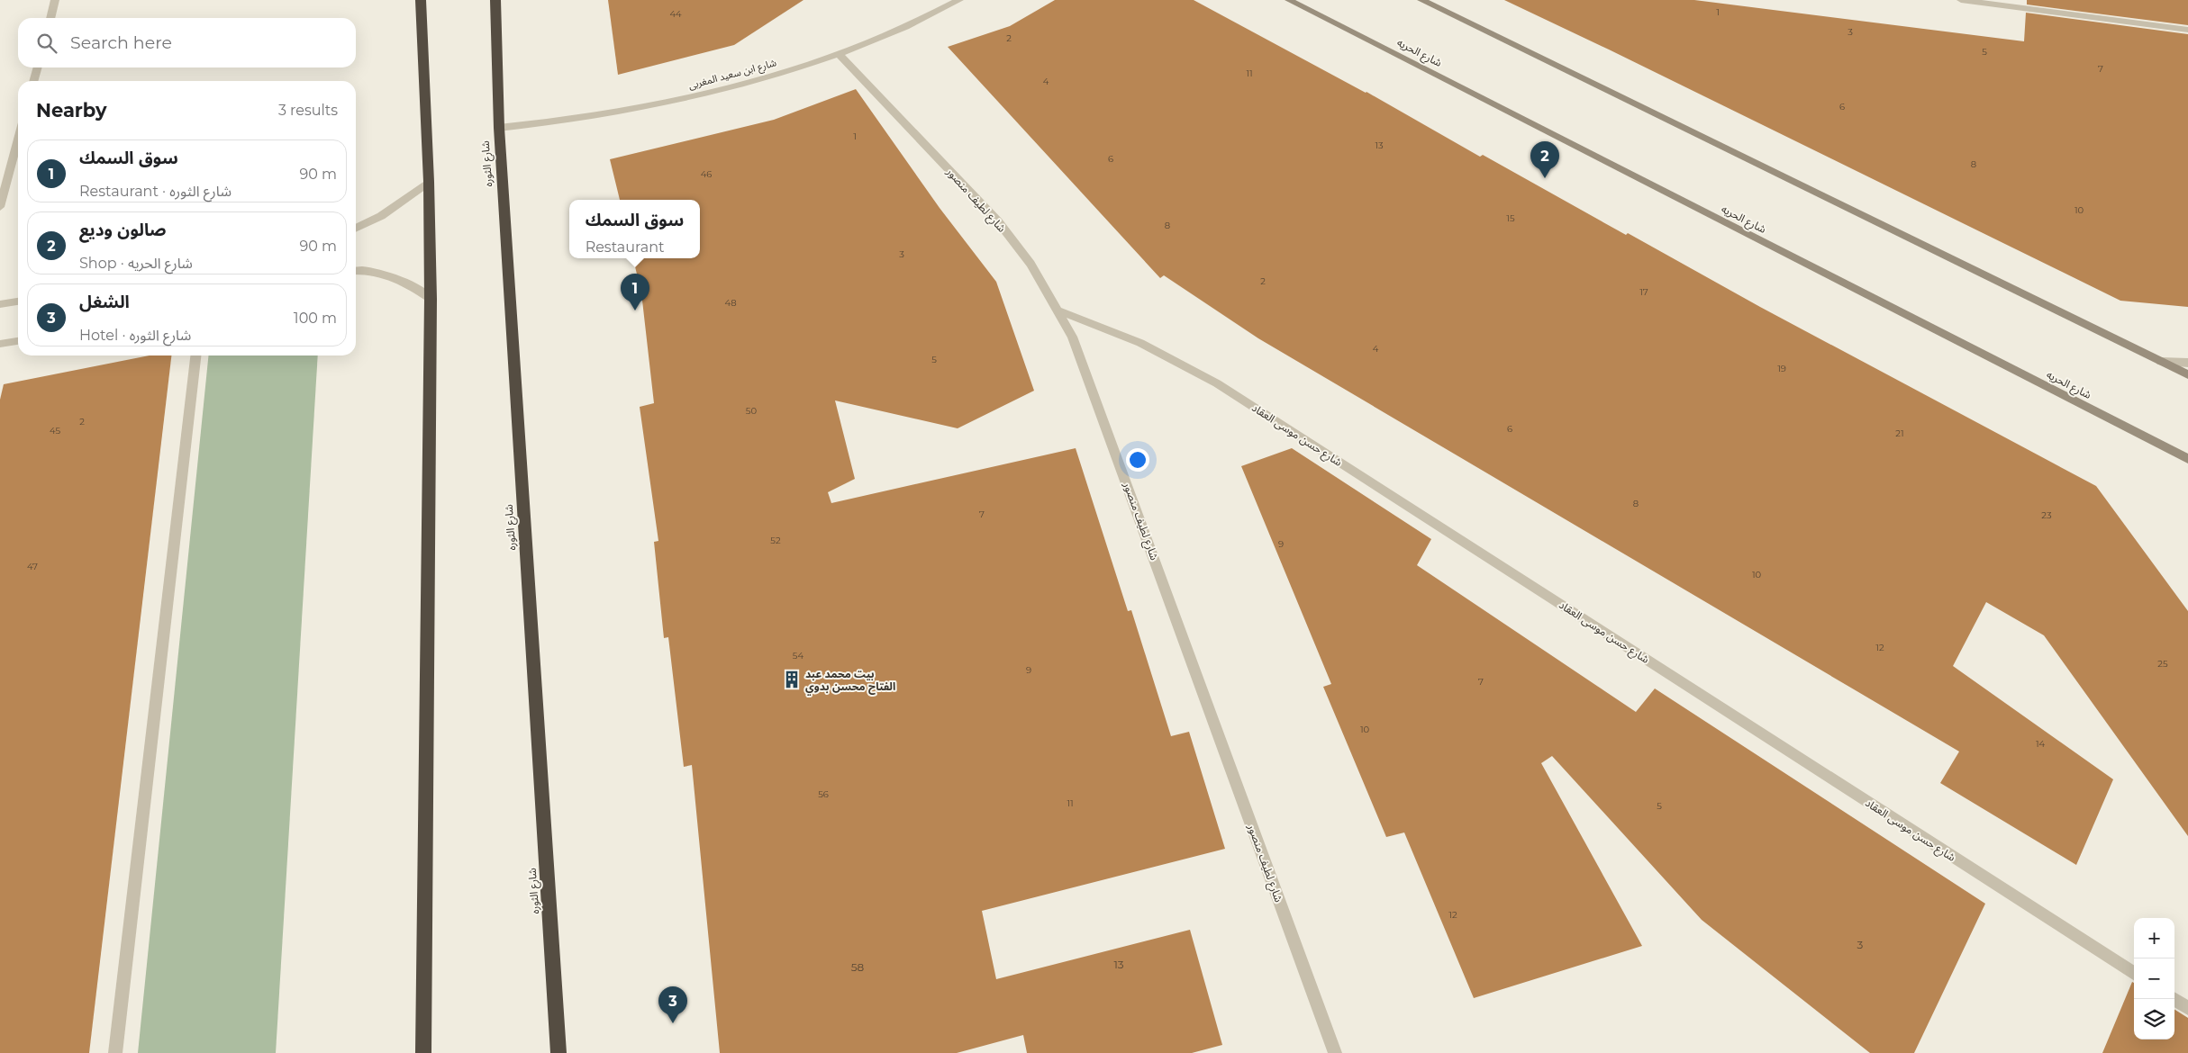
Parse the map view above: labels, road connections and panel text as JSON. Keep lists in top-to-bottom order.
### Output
{
  "streets": {
    "highway": ["شارع الثوره"],
    "street": [
      "شارع الحريه",
      "شارع ابن سعيد المغربى",
      "شارع لطيف منصور",
      "شارع حسن موسى العقاد"
    ]
  },
  "crossings": [
    ["شارع ابن سعيد المغربى", "شارع الثوره"],
    ["شارع ابن سعيد المغربى", "شارع لطيف منصور"],
    ["شارع لطيف منصور", "شارع حسن موسى العقاد"]
  ],
  "places": {
    "building": ["بيت محمد عبد الفتاح محسن بدوي"]
  },
  "house_numbers": [
    "1",
    "44",
    "3",
    "2",
    "5",
    "7",
    "11",
    "4",
    "6",
    "1",
    "13",
    "6",
    "8",
    "46",
    "10",
    "15",
    "8",
    "3",
    "2",
    "17",
    "48",
    "4",
    "5",
    "19",
    "50",
    "2",
    "6",
    "45",
    "21",
    "8",
    "7",
    "23",
    "52",
    "9",
    "47",
    "10",
    "12",
    "54",
    "25",
    "9",
    "7",
    "10",
    "14",
    "56",
    "11",
    "5",
    "12",
    "3",
    "13",
    "58"
  ],
  "page": {
    "search": "Search here",
    "heading": ["Nearby", "3 results"],
    "list": [
      {
        "mark": "1",
        "name": "سوق السمك",
        "note": "Restaurant · شارع الثوره",
        "value": "90 m"
      },
      {
        "mark": "2",
        "name": "صالون وديع",
        "note": "Shop · شارع الحريه",
        "value": "90 m"
      },
      {
        "mark": "3",
        "name": "الشغل",
        "note": "Hotel · شارع الثوره",
        "value": "100 m"
      }
    ],
    "pins": ["2", "1", "3"],
    "popup": ["سوق السمك", "Restaurant"],
    "map_buttons": ["+", "−"]
  }
}
